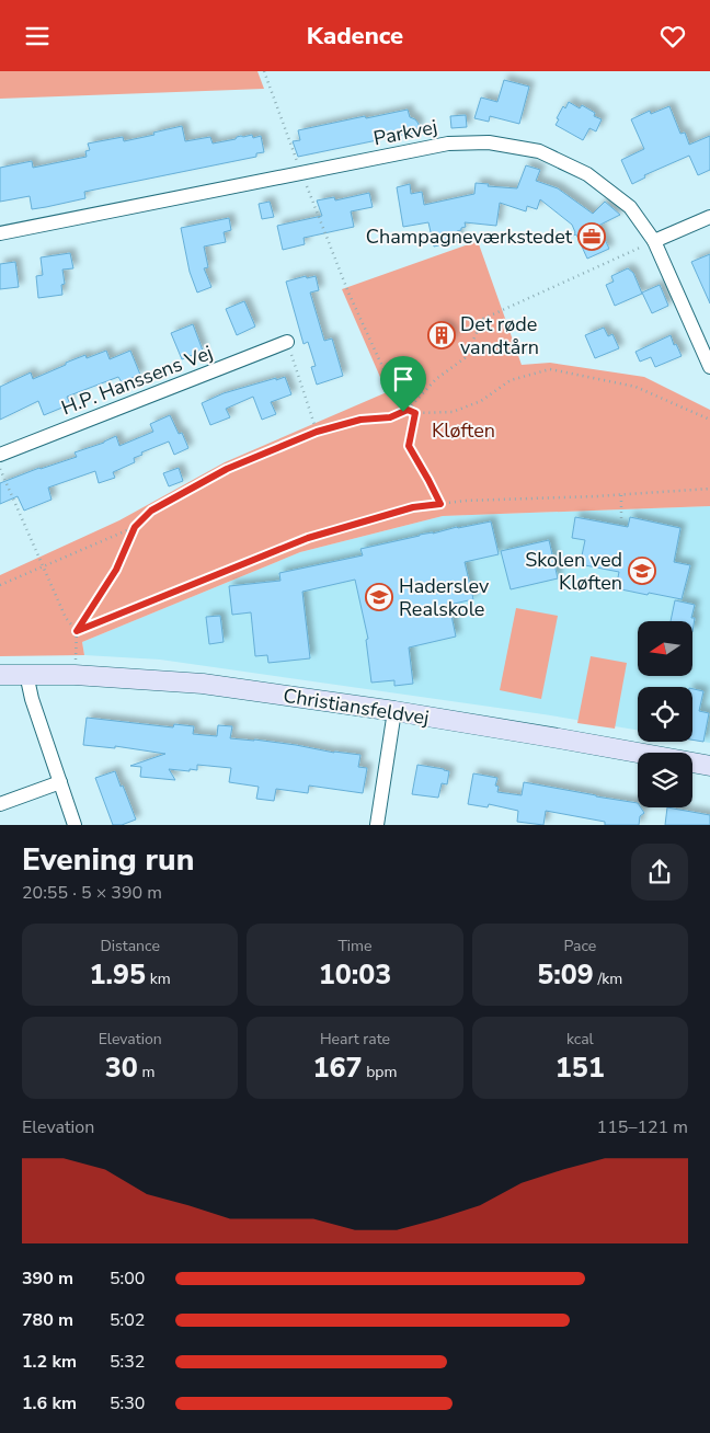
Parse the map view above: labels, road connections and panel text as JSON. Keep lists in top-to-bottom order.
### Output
{
  "streets": {
    "street": ["Parkvej", "H.P. Hanssens Vej", "Christiansfeldvej"]
  },
  "parks": ["Kløften"],
  "places": {
    "office": ["Champagneværkstedet"],
    "building": ["Det røde vandtårn"],
    "school or university": ["Skolen ved Kløften", "Haderslev Realskole"]
  },
  "north": "left",
  "page": {
    "header": "Kadence",
    "heading": ["Evening run", "20:55 · 5 × 390 m"],
    "stats": [
      ["Distance", "1.95 km"],
      ["Time", "10:03"],
      ["Pace", "5:09 /km"],
      ["Elevation", "30 m"],
      ["Heart rate", "167 bpm"],
      ["kcal", "151"]
    ],
    "chart": ["Elevation", "115–121 m"],
    "list": [
      {
        "name": "390 m",
        "note": "5:00"
      },
      {
        "name": "780 m",
        "note": "5:02"
      },
      {
        "name": "1.2 km",
        "note": "5:32"
      },
      {
        "name": "1.6 km",
        "note": "5:30"
      }
    ]
  }
}
